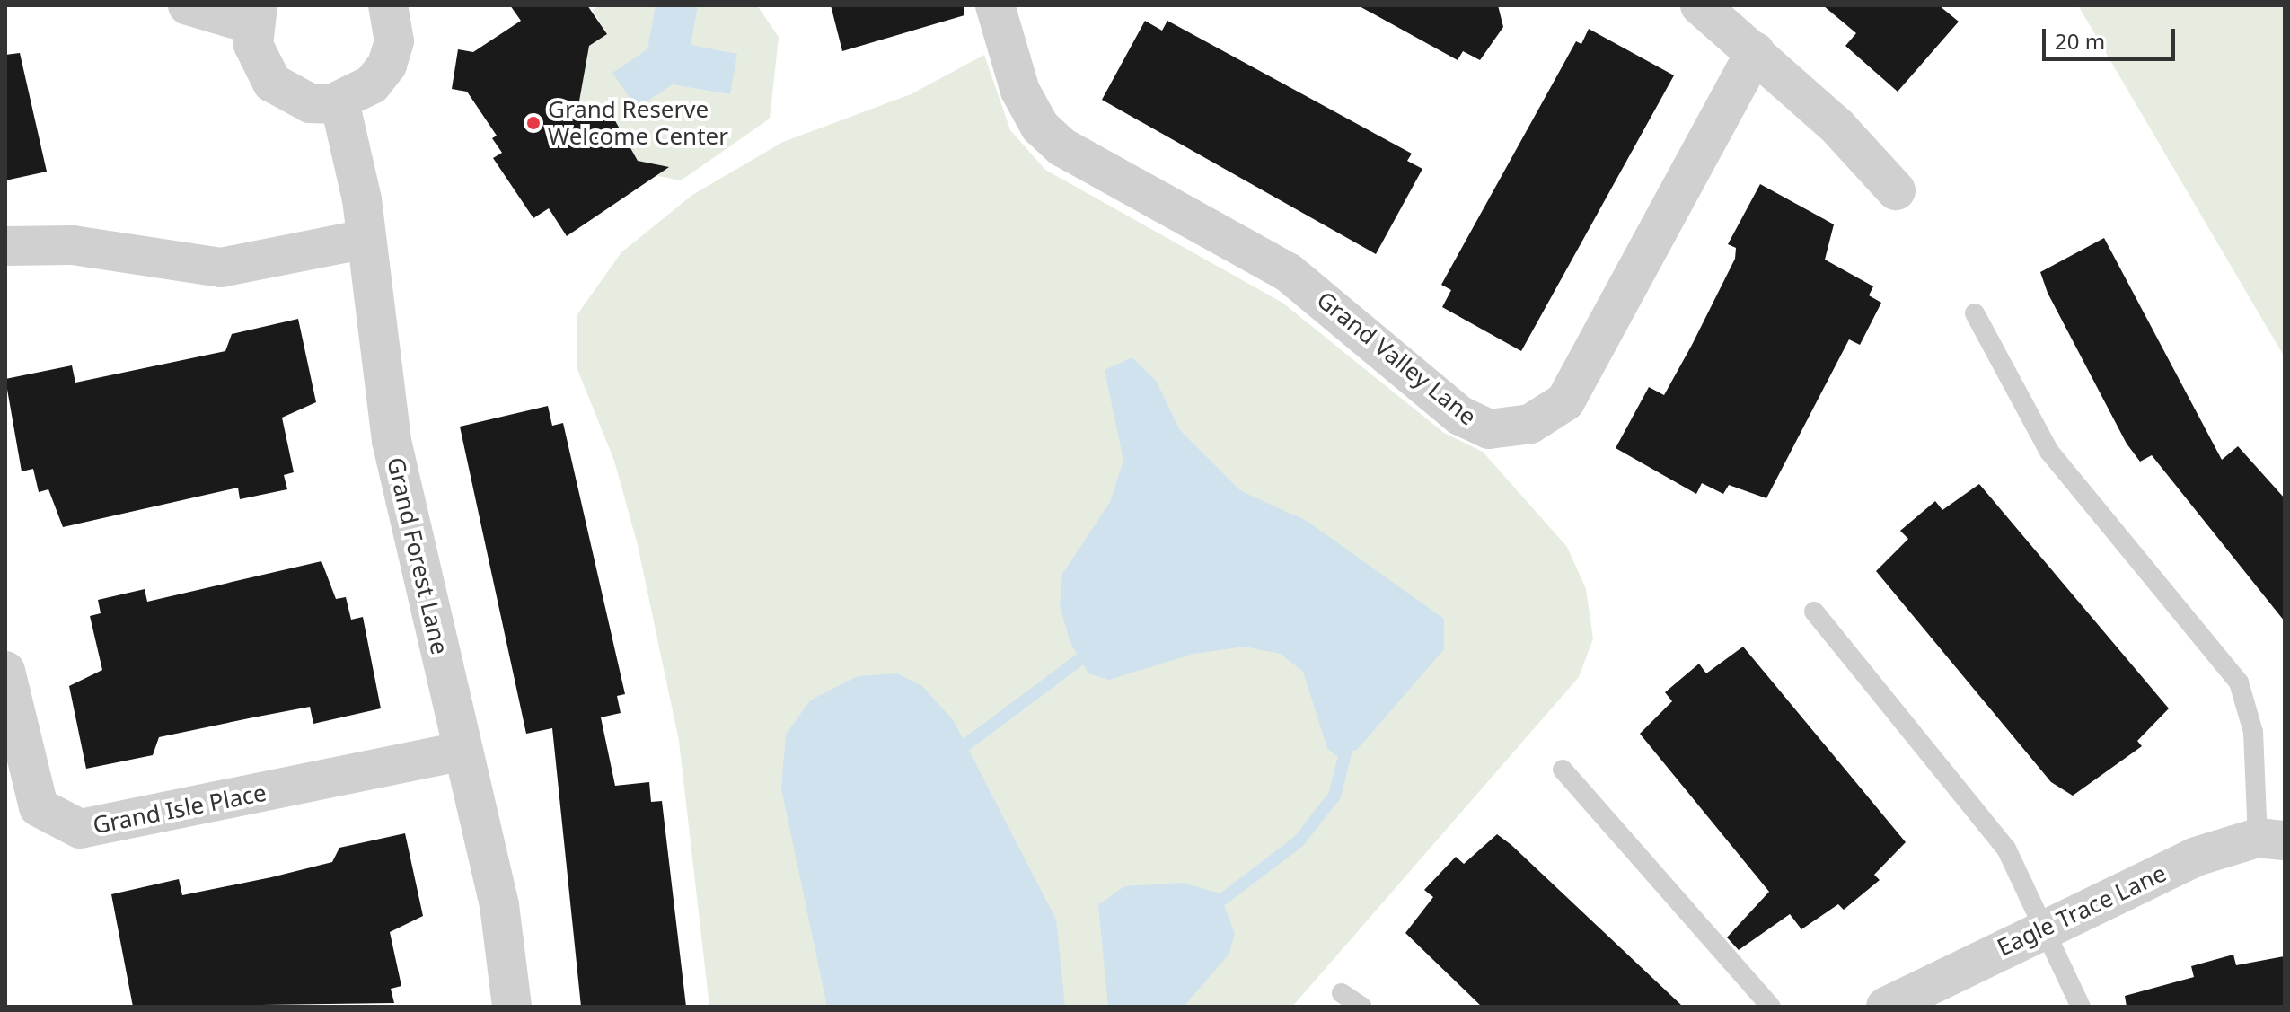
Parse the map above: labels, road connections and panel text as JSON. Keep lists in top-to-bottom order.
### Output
{
  "streets": {
    "street": [
      "Grand Valley Lane",
      "Grand Forest Lane",
      "Grand Isle Place",
      "Eagle Trace Lane"
    ]
  },
  "crossings": [
    ["Grand Forest Lane", "Grand Isle Place"]
  ],
  "places": ["Grand Reserve Welcome Center"],
  "scale_bar": "20 m"
}
